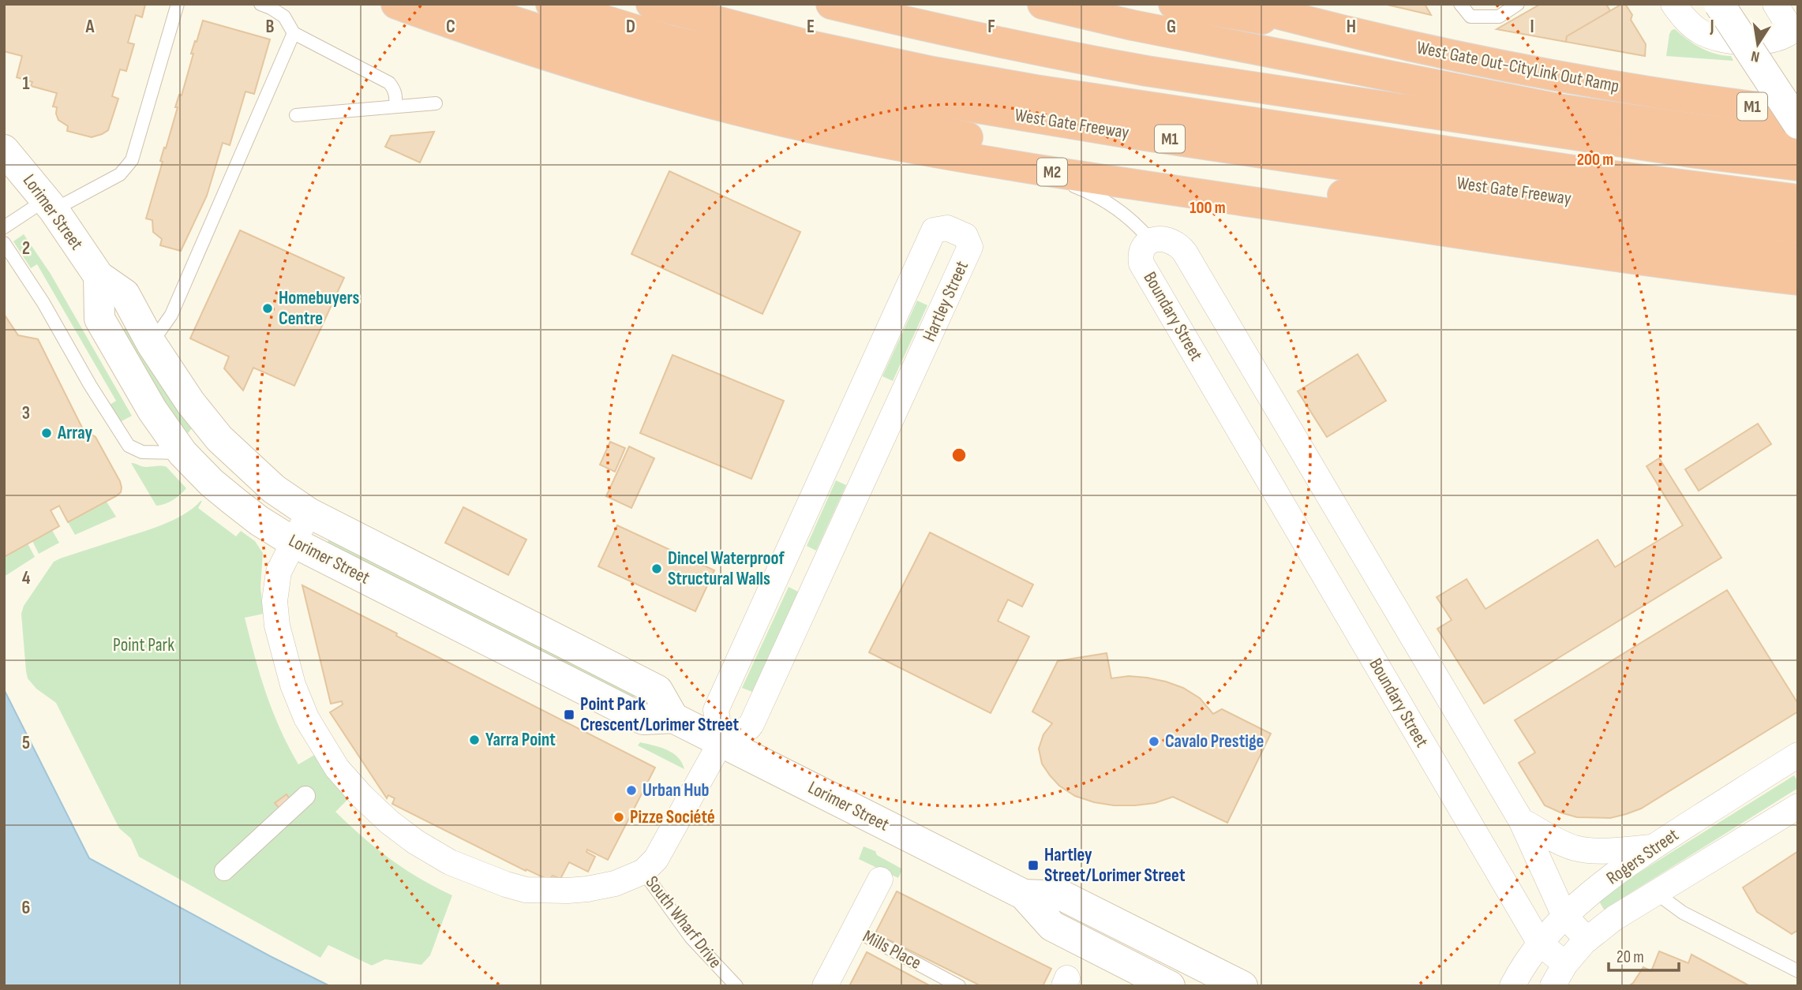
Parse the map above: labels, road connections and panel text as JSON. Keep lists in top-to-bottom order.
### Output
{
  "streets": {
    "highway": [
      "West Gate Out-CityLink Out Ramp",
      "M1",
      "West Gate Freeway",
      "M2"
    ],
    "main road": ["Lorimer Street"],
    "street": [
      "Hartley Street",
      "Boundary Street",
      "Rogers Street",
      "South Wharf Drive",
      "Mills Place"
    ]
  },
  "crossings": [
    ["Lorimer Street", "Hartley Street"],
    ["Lorimer Street", "South Wharf Drive"],
    ["Hartley Street", "South Wharf Drive"],
    ["Boundary Street", "Rogers Street"]
  ],
  "parks": ["Point Park"],
  "places": {
    "other": [
      "Homebuyers Centre",
      "Array",
      "Dincel Waterproof Structural Walls",
      "Yarra Point",
      "Cavalo Prestige",
      "Urban Hub",
      "Pizze Société"
    ],
    "transit": ["Point Park Crescent/Lorimer Street", "Hartley Street/Lorimer Street"]
  },
  "scale_bar": "20 m",
  "north": "bottom",
  "grid": {
    "columns": [
      "A",
      "B",
      "C",
      "D",
      "E",
      "F",
      "G",
      "H",
      "I",
      "J"
    ],
    "rows": [
      "1",
      "2",
      "3",
      "4",
      "5",
      "6"
    ]
  },
  "rings": ["200 m", "100 m"]
}
